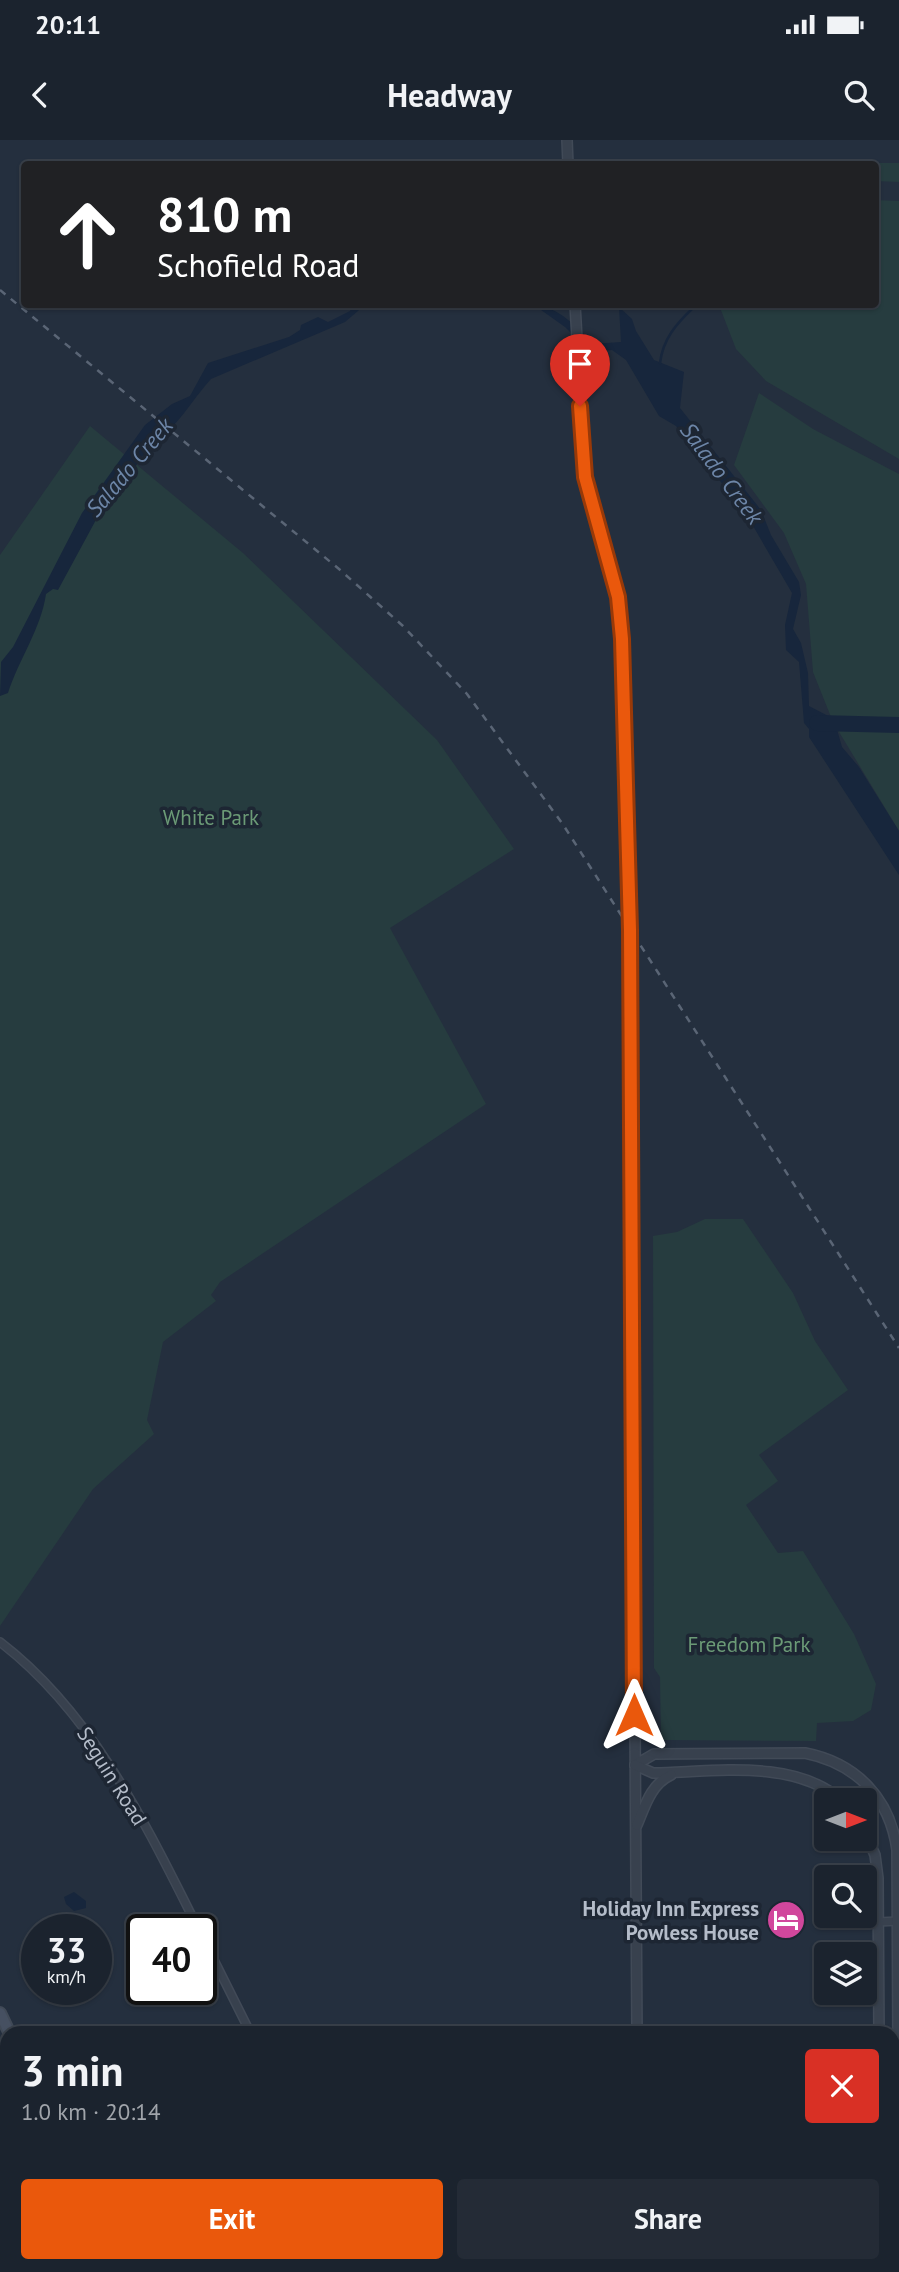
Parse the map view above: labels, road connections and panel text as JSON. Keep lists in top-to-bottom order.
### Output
{
  "streets": {
    "street": ["Seguin Road"]
  },
  "water": ["Salado Creek"],
  "parks": ["White Park", "Freedom Park"],
  "places": {
    "hotel": ["Holiday Inn Express Powless House"]
  },
  "north": "right",
  "page": {
    "status": "20:11",
    "header": "Headway",
    "turn": ["810 m", "Schofield Road"],
    "speed": "33 km/h",
    "limit": "40",
    "heading": ["3 min", "1.0 km · 20:14"],
    "buttons": ["Exit", "Share"]
  }
}
